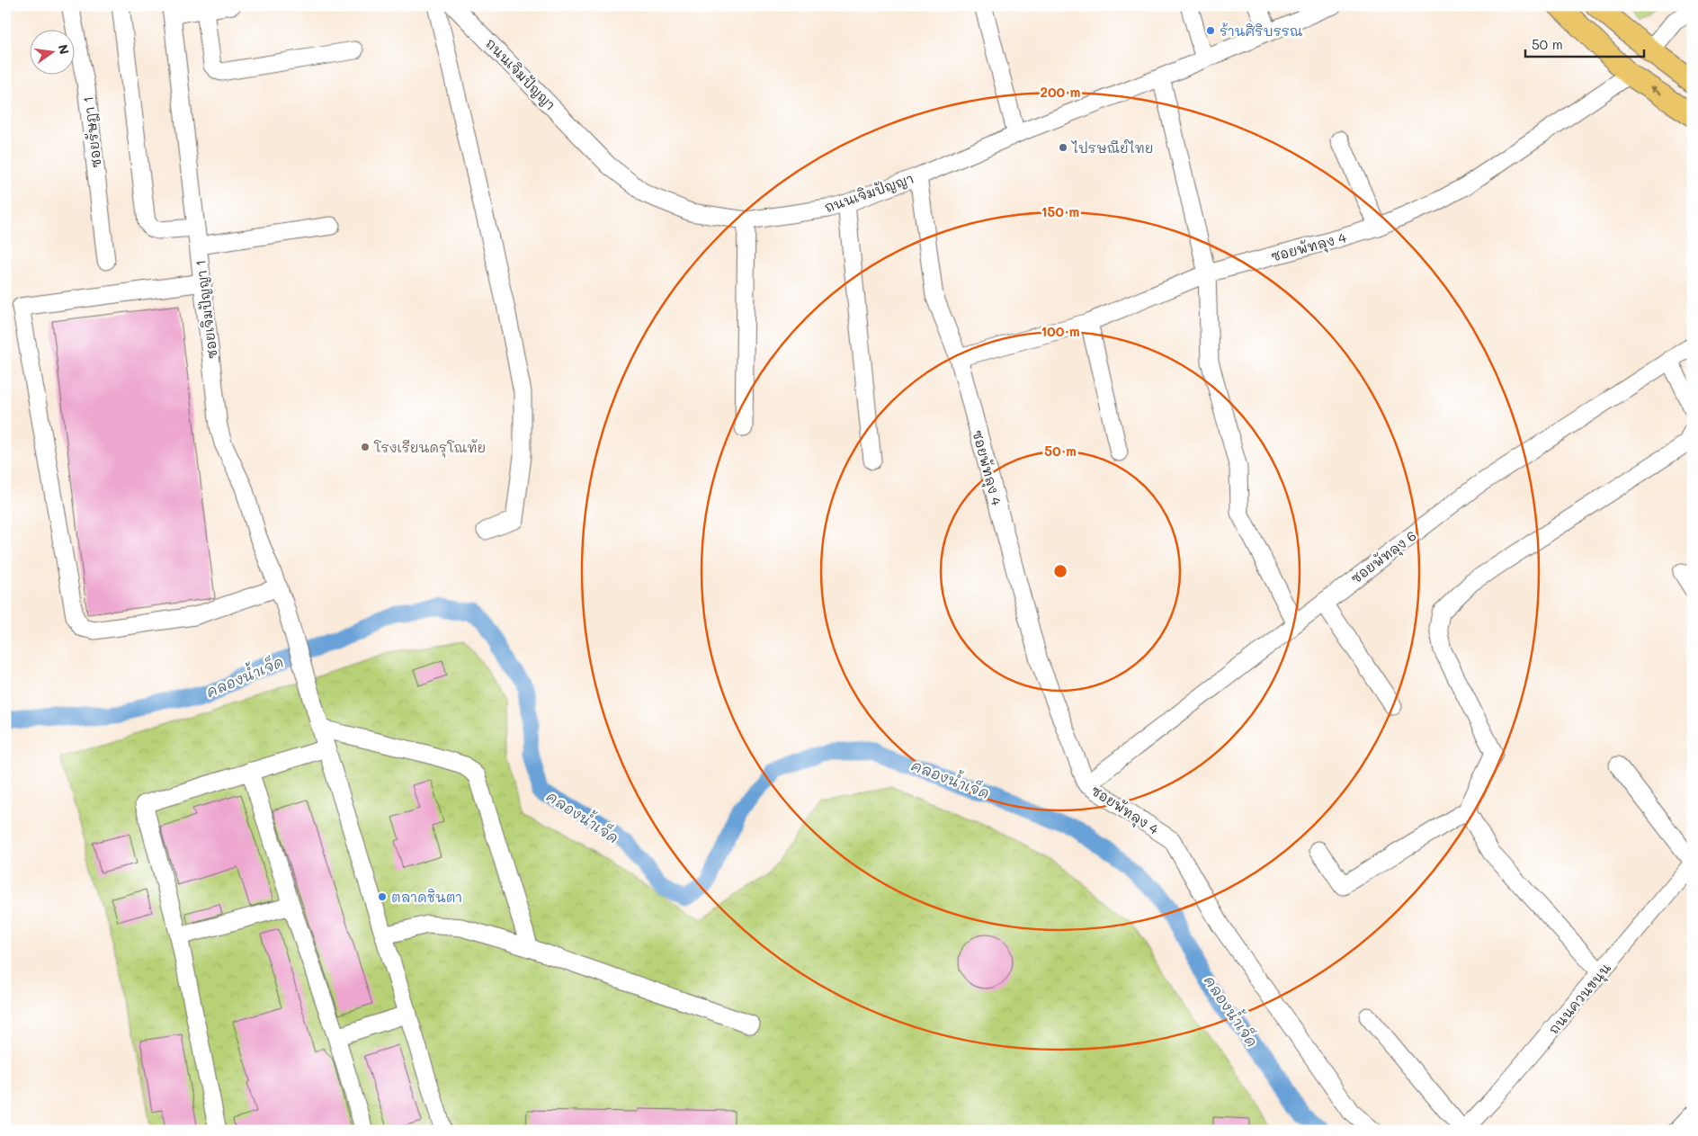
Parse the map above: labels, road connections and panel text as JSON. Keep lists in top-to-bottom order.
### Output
{
  "streets": {
    "street": [
      "ถนนเจิมปัญญา",
      "ซอยรัษฎา 1",
      "ซอยพัทลุง 4",
      "ซอยเจิมปัญญา 1",
      "ซอยพัทลุง 6",
      "ถนนควนขนุน"
    ]
  },
  "crossings": [
    ["ถนนเจิมปัญญา", "ซอยพัทลุง 4"],
    ["ซอยพัทลุง 4", "ซอยพัทลุง 6"]
  ],
  "water": ["คลองน้ำเจ็ด"],
  "places": [
    "ร้านศิริบรรณ",
    "ไปรษณีย์ไทย",
    "โรงเรียนดรุโณทัย",
    "ตลาดชินตา"
  ],
  "scale_bar": "50 m",
  "north": "right",
  "rings": [
    "200 m",
    "150 m",
    "100 m",
    "50 m"
  ]
}
